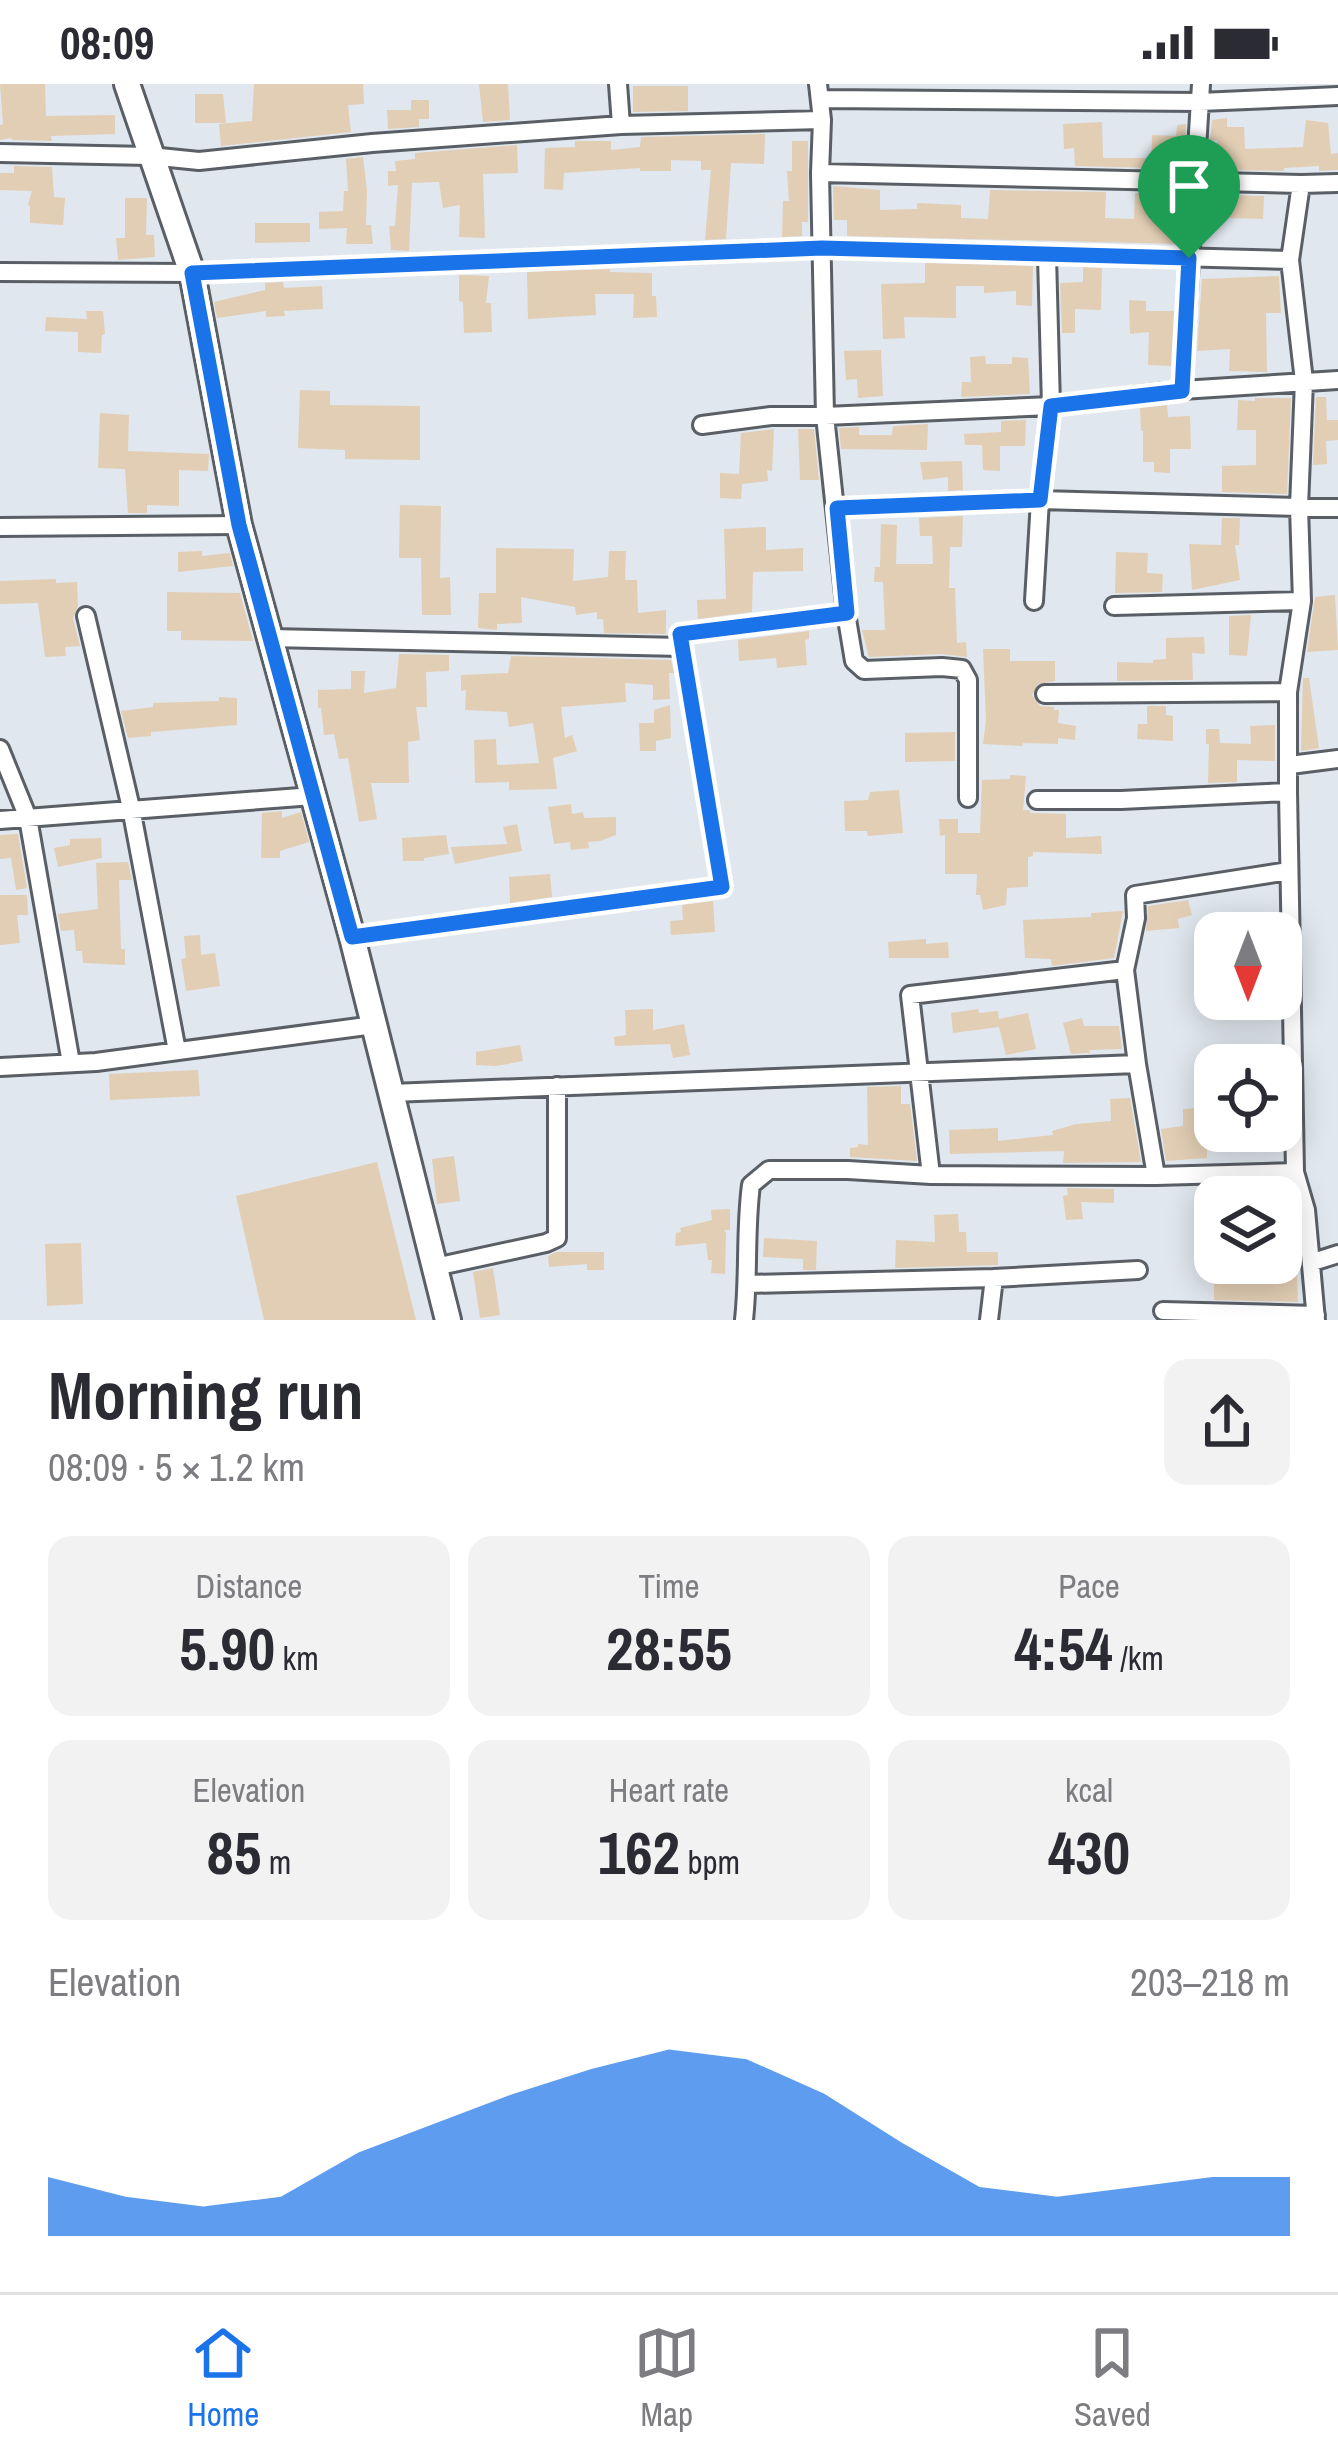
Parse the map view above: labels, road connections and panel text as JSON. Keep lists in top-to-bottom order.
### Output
{
  "north": "bottom",
  "page": {
    "status": "08:09",
    "heading": ["Morning run", "08:09 · 5 × 1.2 km"],
    "stats": [
      ["Distance", "5.90 km"],
      ["Time", "28:55"],
      ["Pace", "4:54 /km"],
      ["Elevation", "85 m"],
      ["Heart rate", "162 bpm"],
      ["kcal", "430"]
    ],
    "chart": ["Elevation", "203–218 m"],
    "tabs": ["Home", "Map", "Saved"]
  }
}
